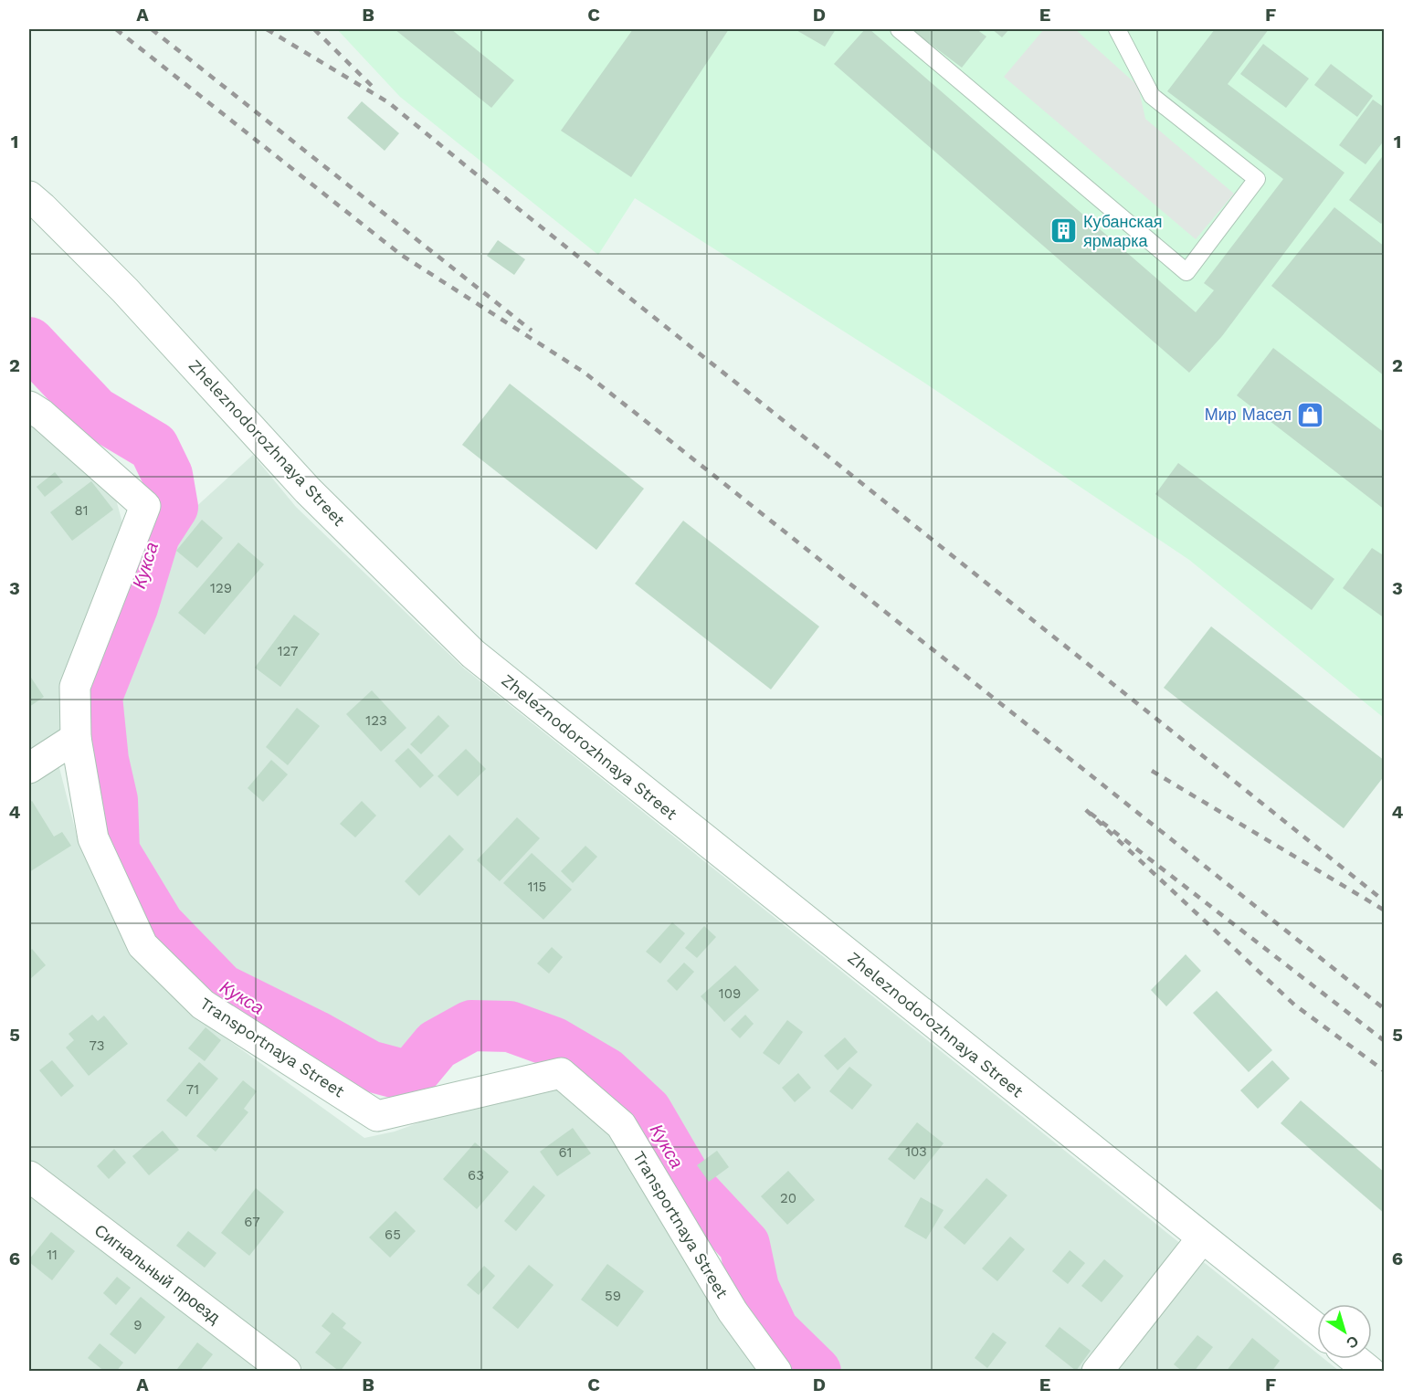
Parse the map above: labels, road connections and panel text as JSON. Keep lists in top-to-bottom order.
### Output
{
  "streets": {
    "street": ["Zheleznodorozhnaya Street", "Transportnaya Street", "Сигнальный проезд"]
  },
  "water": ["Кукса"],
  "places": {
    "building": ["Кубанская ярмарка"],
    "shop": ["Мир Масел"]
  },
  "house_numbers": [
    "81",
    "129",
    "127",
    "123",
    "115",
    "109",
    "73",
    "71",
    "103",
    "61",
    "63",
    "20",
    "67",
    "65",
    "11",
    "59",
    "9"
  ],
  "north": "bottom right",
  "grid": {
    "columns": [
      "A",
      "B",
      "C",
      "D",
      "E",
      "F"
    ],
    "rows": [
      "1",
      "2",
      "3",
      "4",
      "5",
      "6"
    ]
  }
}
